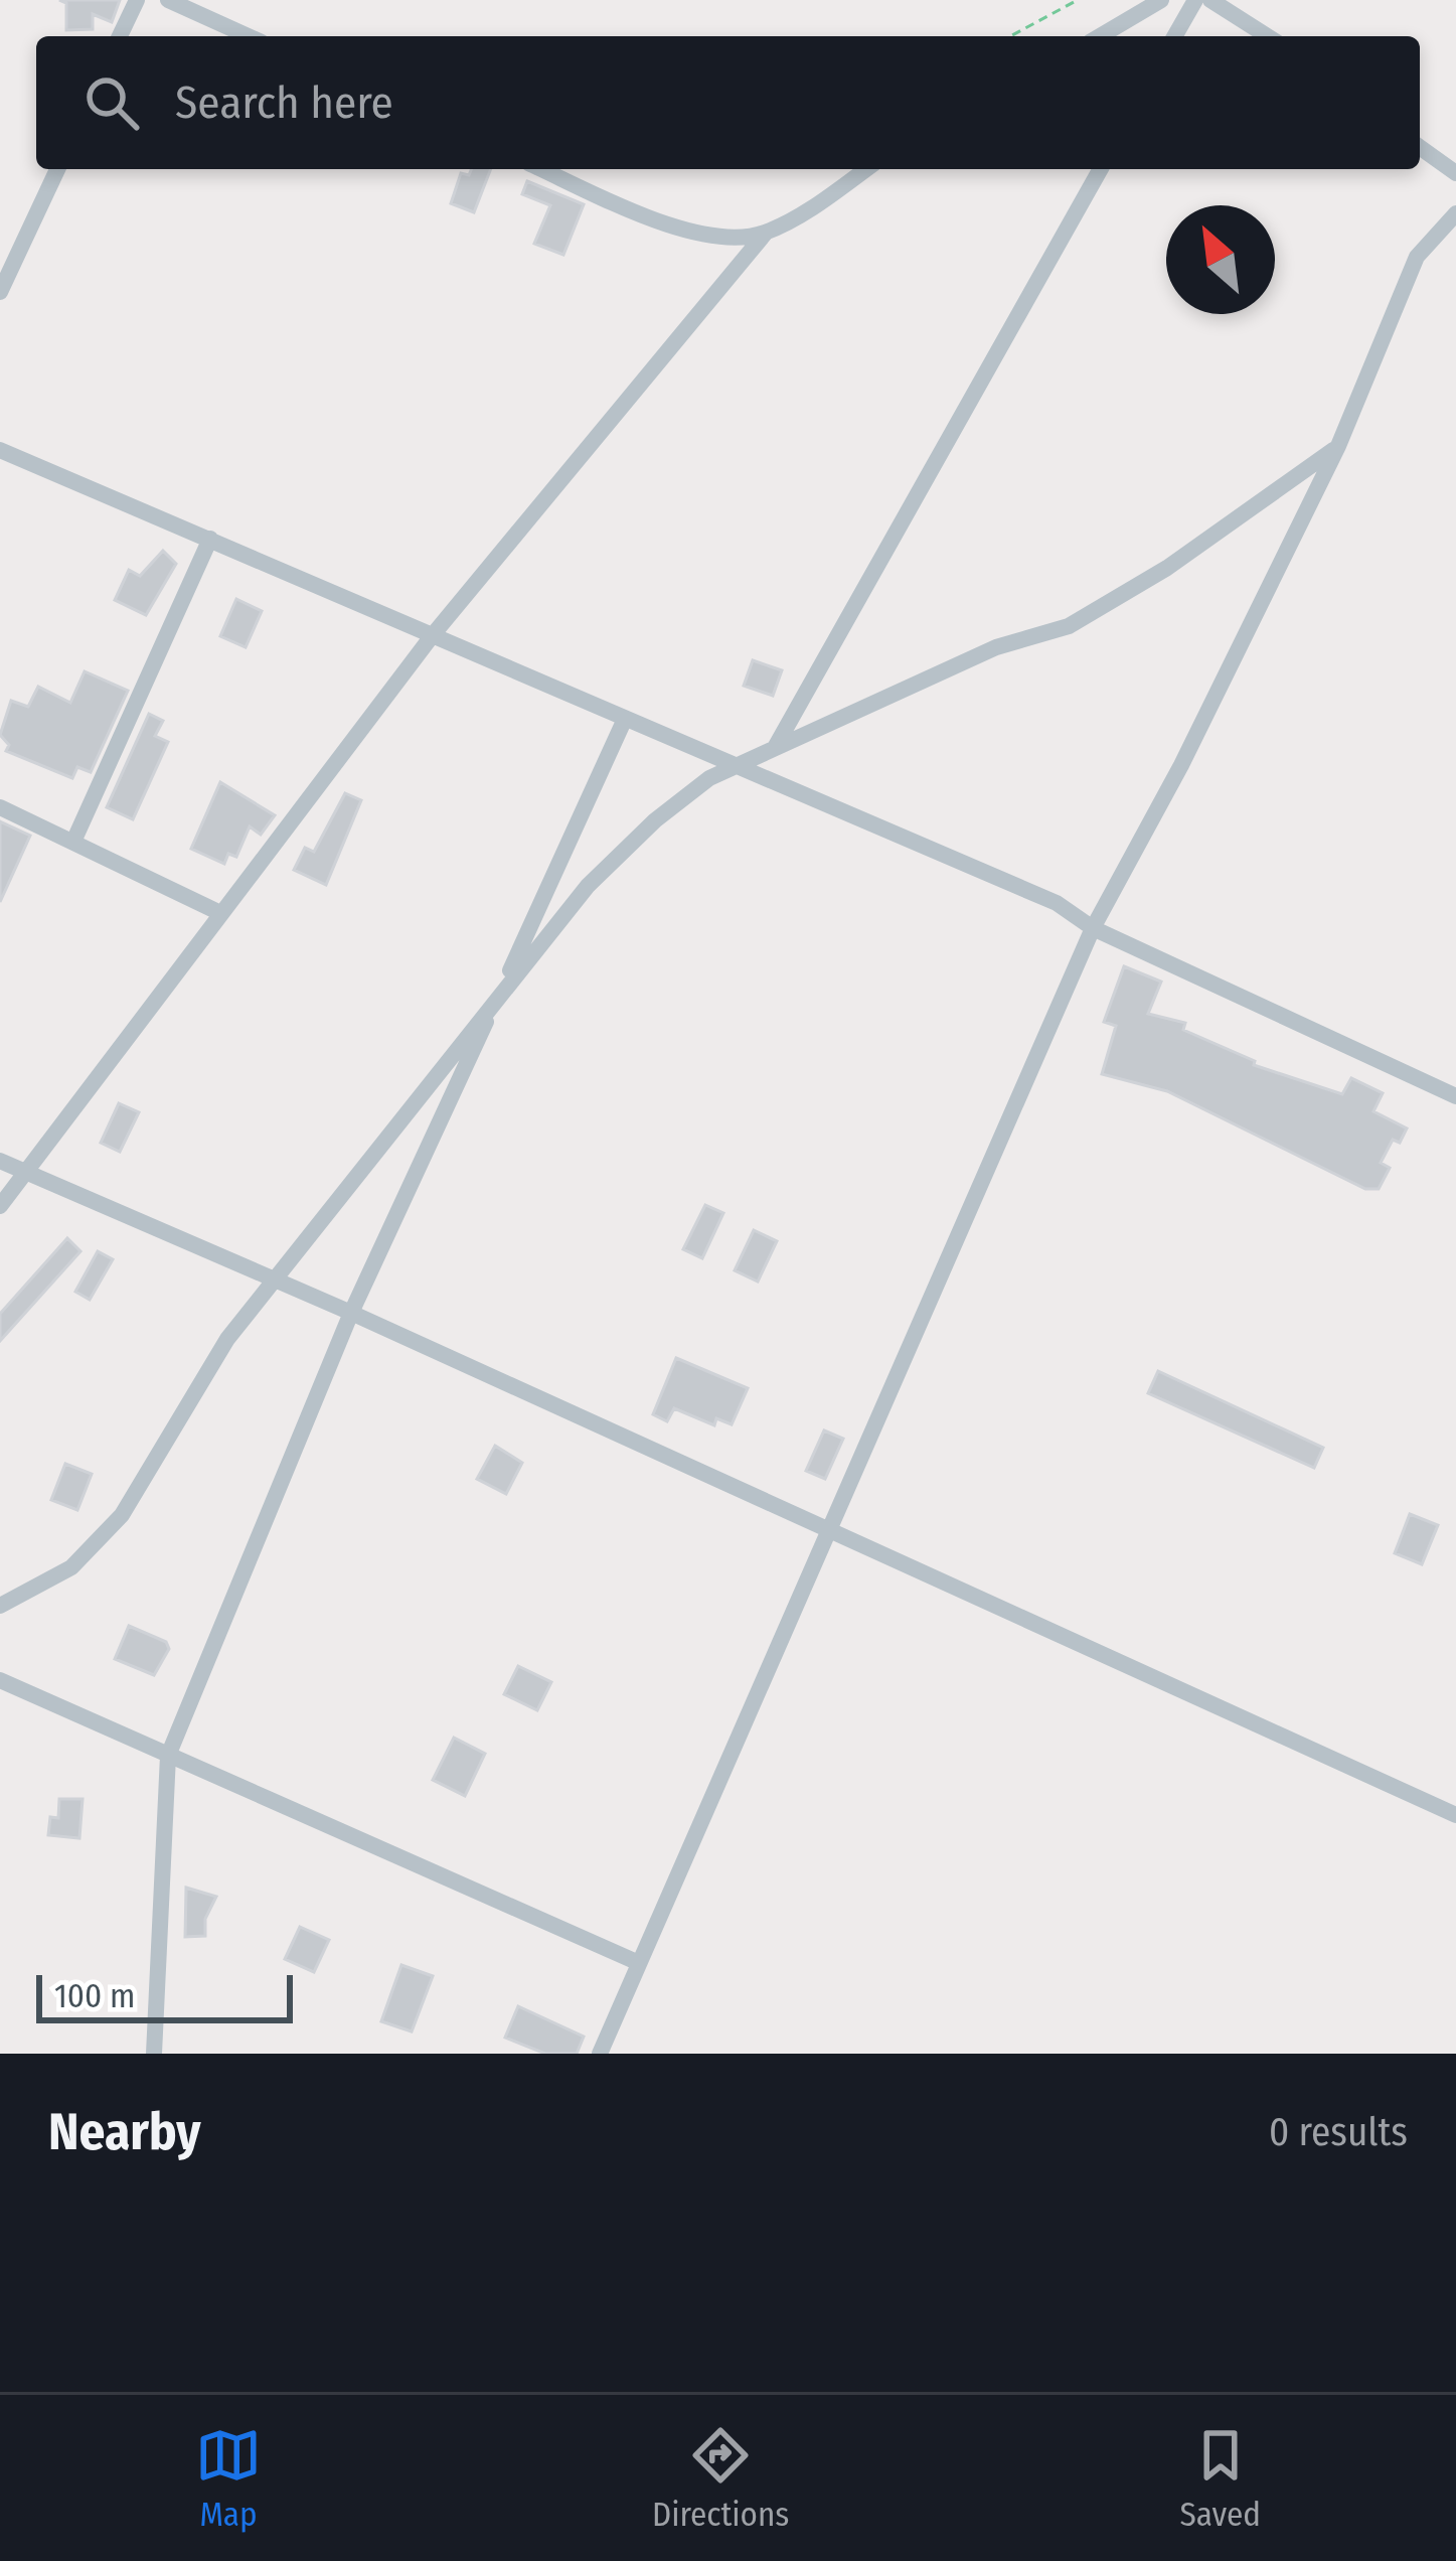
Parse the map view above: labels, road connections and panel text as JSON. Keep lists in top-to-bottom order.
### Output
{
  "scale_bar": "100 m",
  "north": "top left",
  "page": {
    "search": "Search here",
    "scale": "100 m",
    "heading": ["Nearby", "0 results"],
    "nav": ["Map", "Directions", "Saved"]
  }
}
